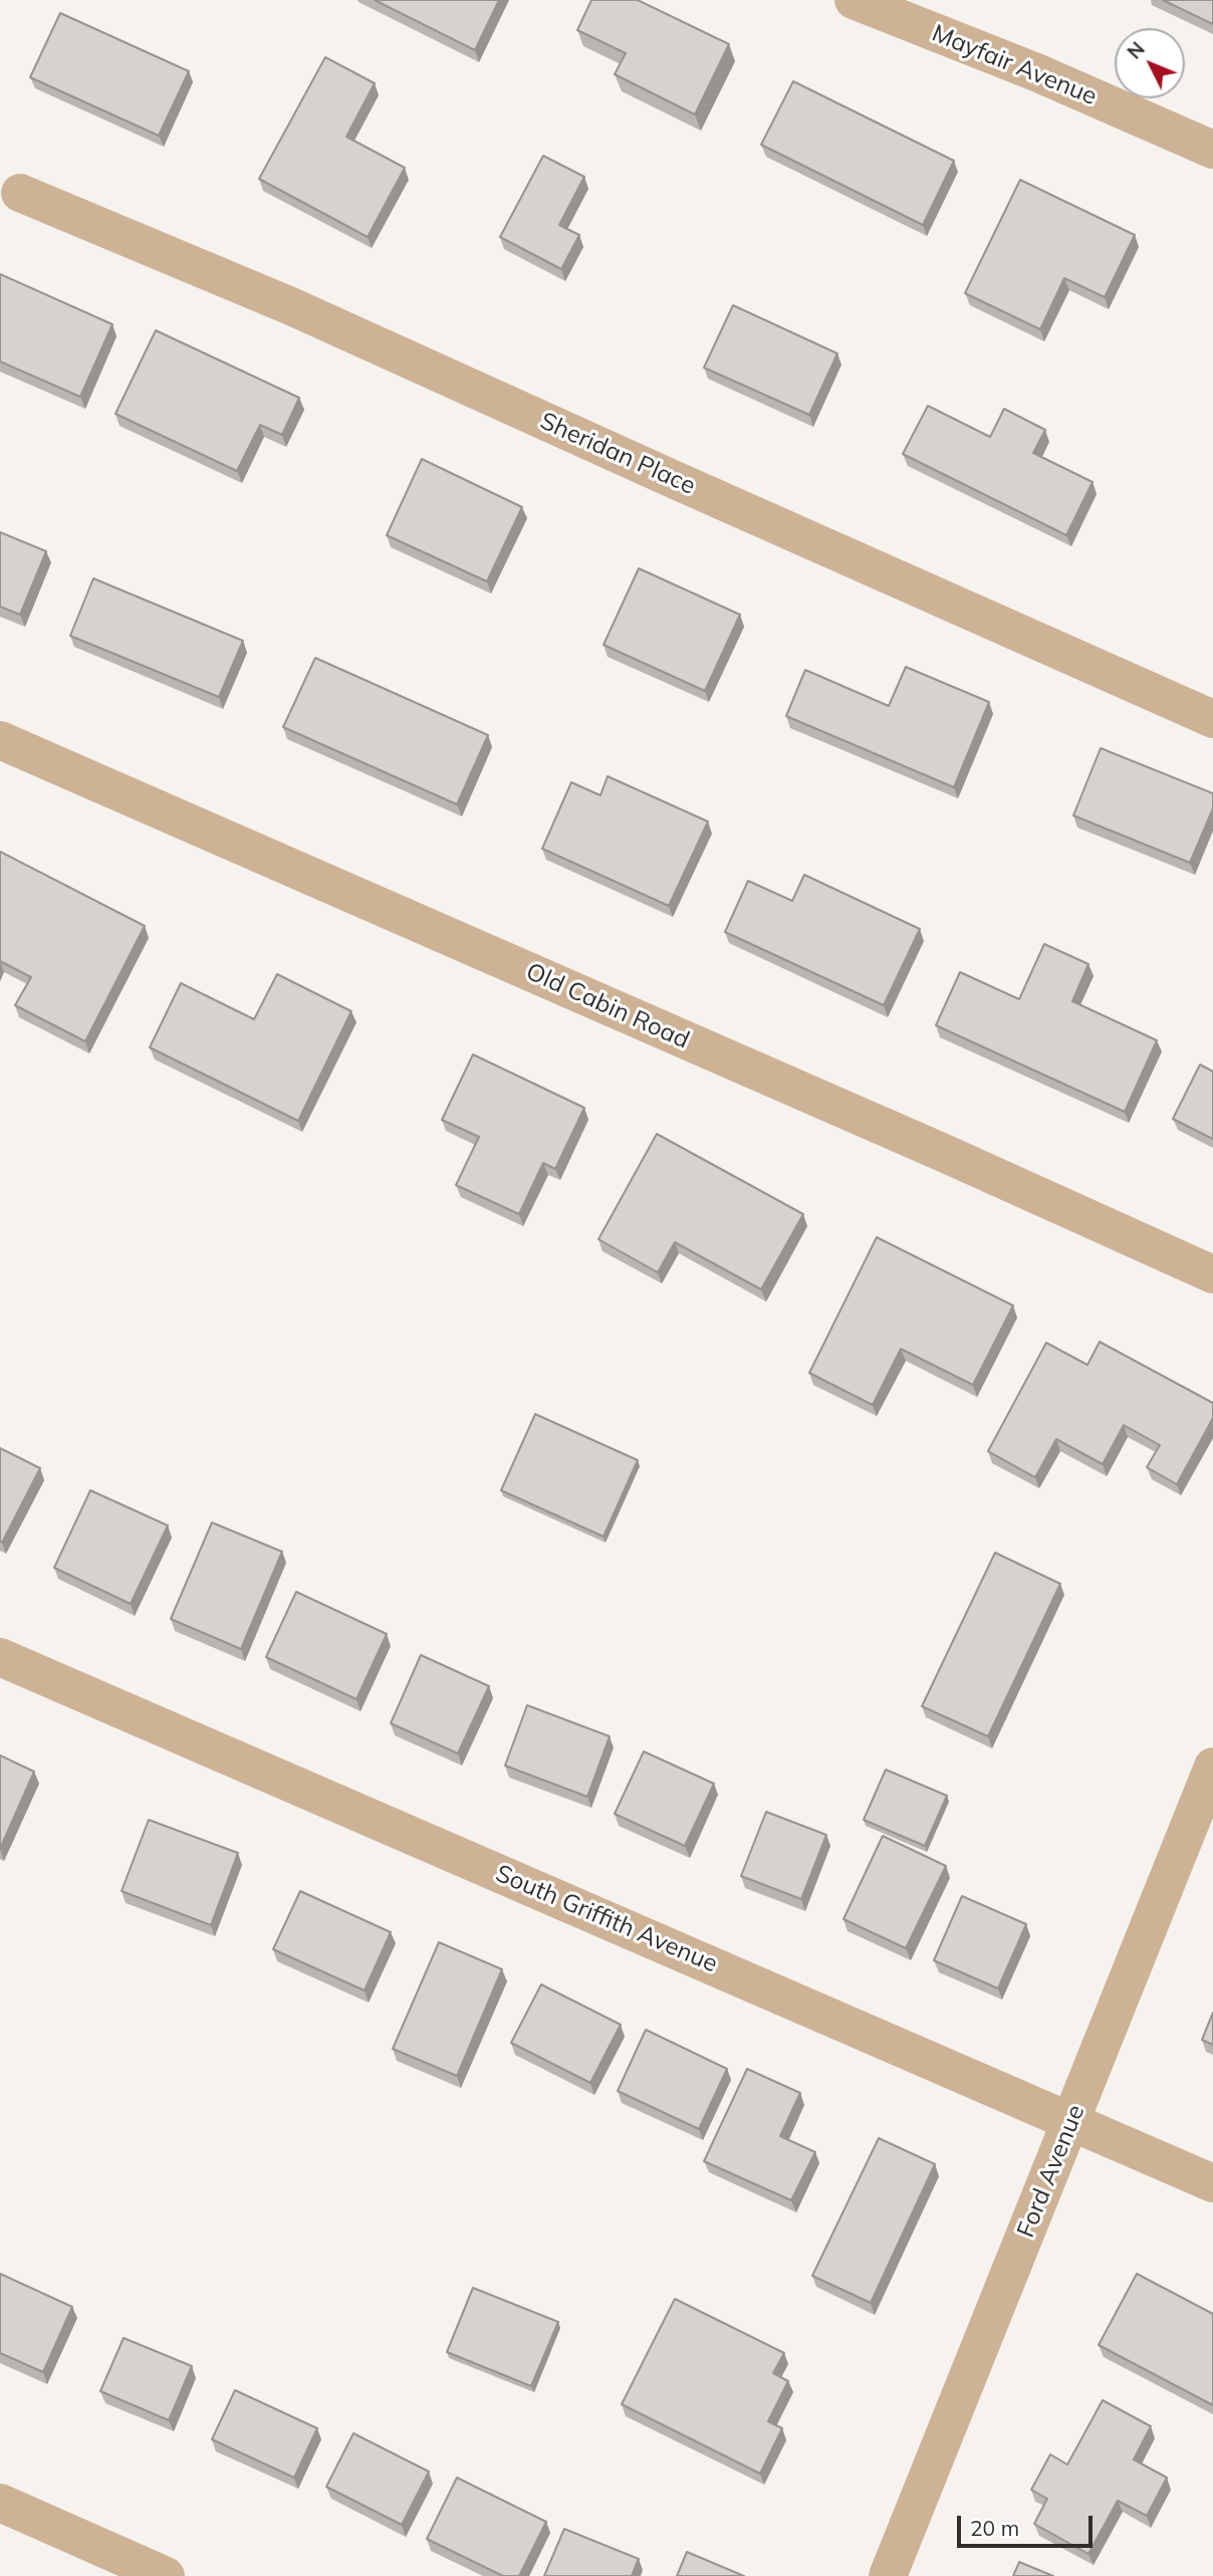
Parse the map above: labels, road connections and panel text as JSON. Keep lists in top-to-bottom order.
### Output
{
  "streets": {
    "street": [
      "Mayfair Avenue",
      "Sheridan Place",
      "Old Cabin Road",
      "South Griffith Avenue",
      "Ford Avenue"
    ]
  },
  "crossings": [
    ["South Griffith Avenue", "Ford Avenue"]
  ],
  "scale_bar": "20 m",
  "north": "top left"
}
